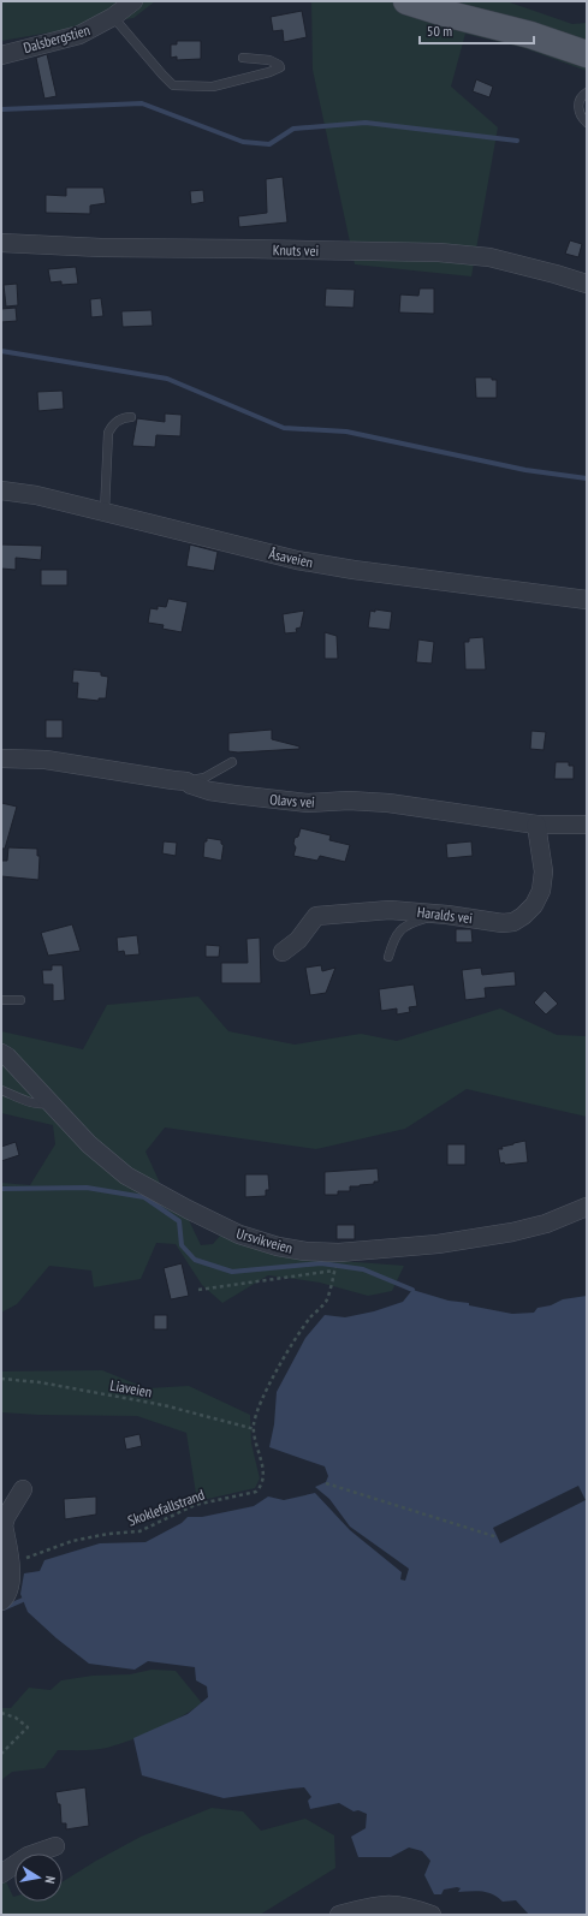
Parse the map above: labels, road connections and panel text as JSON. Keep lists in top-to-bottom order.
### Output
{
  "streets": {
    "street": [
      "Dalsbergstien",
      "Knuts vei",
      "Åsaveien",
      "Olavs vei",
      "Haralds vei",
      "Ursvikveien"
    ],
    "path": ["Liaveien", "Skoklefallstrand"]
  },
  "crossings": [
    ["Olavs vei", "Haralds vei"],
    ["Liaveien", "Skoklefallstrand"]
  ],
  "scale_bar": "50 m",
  "north": "right"
}
